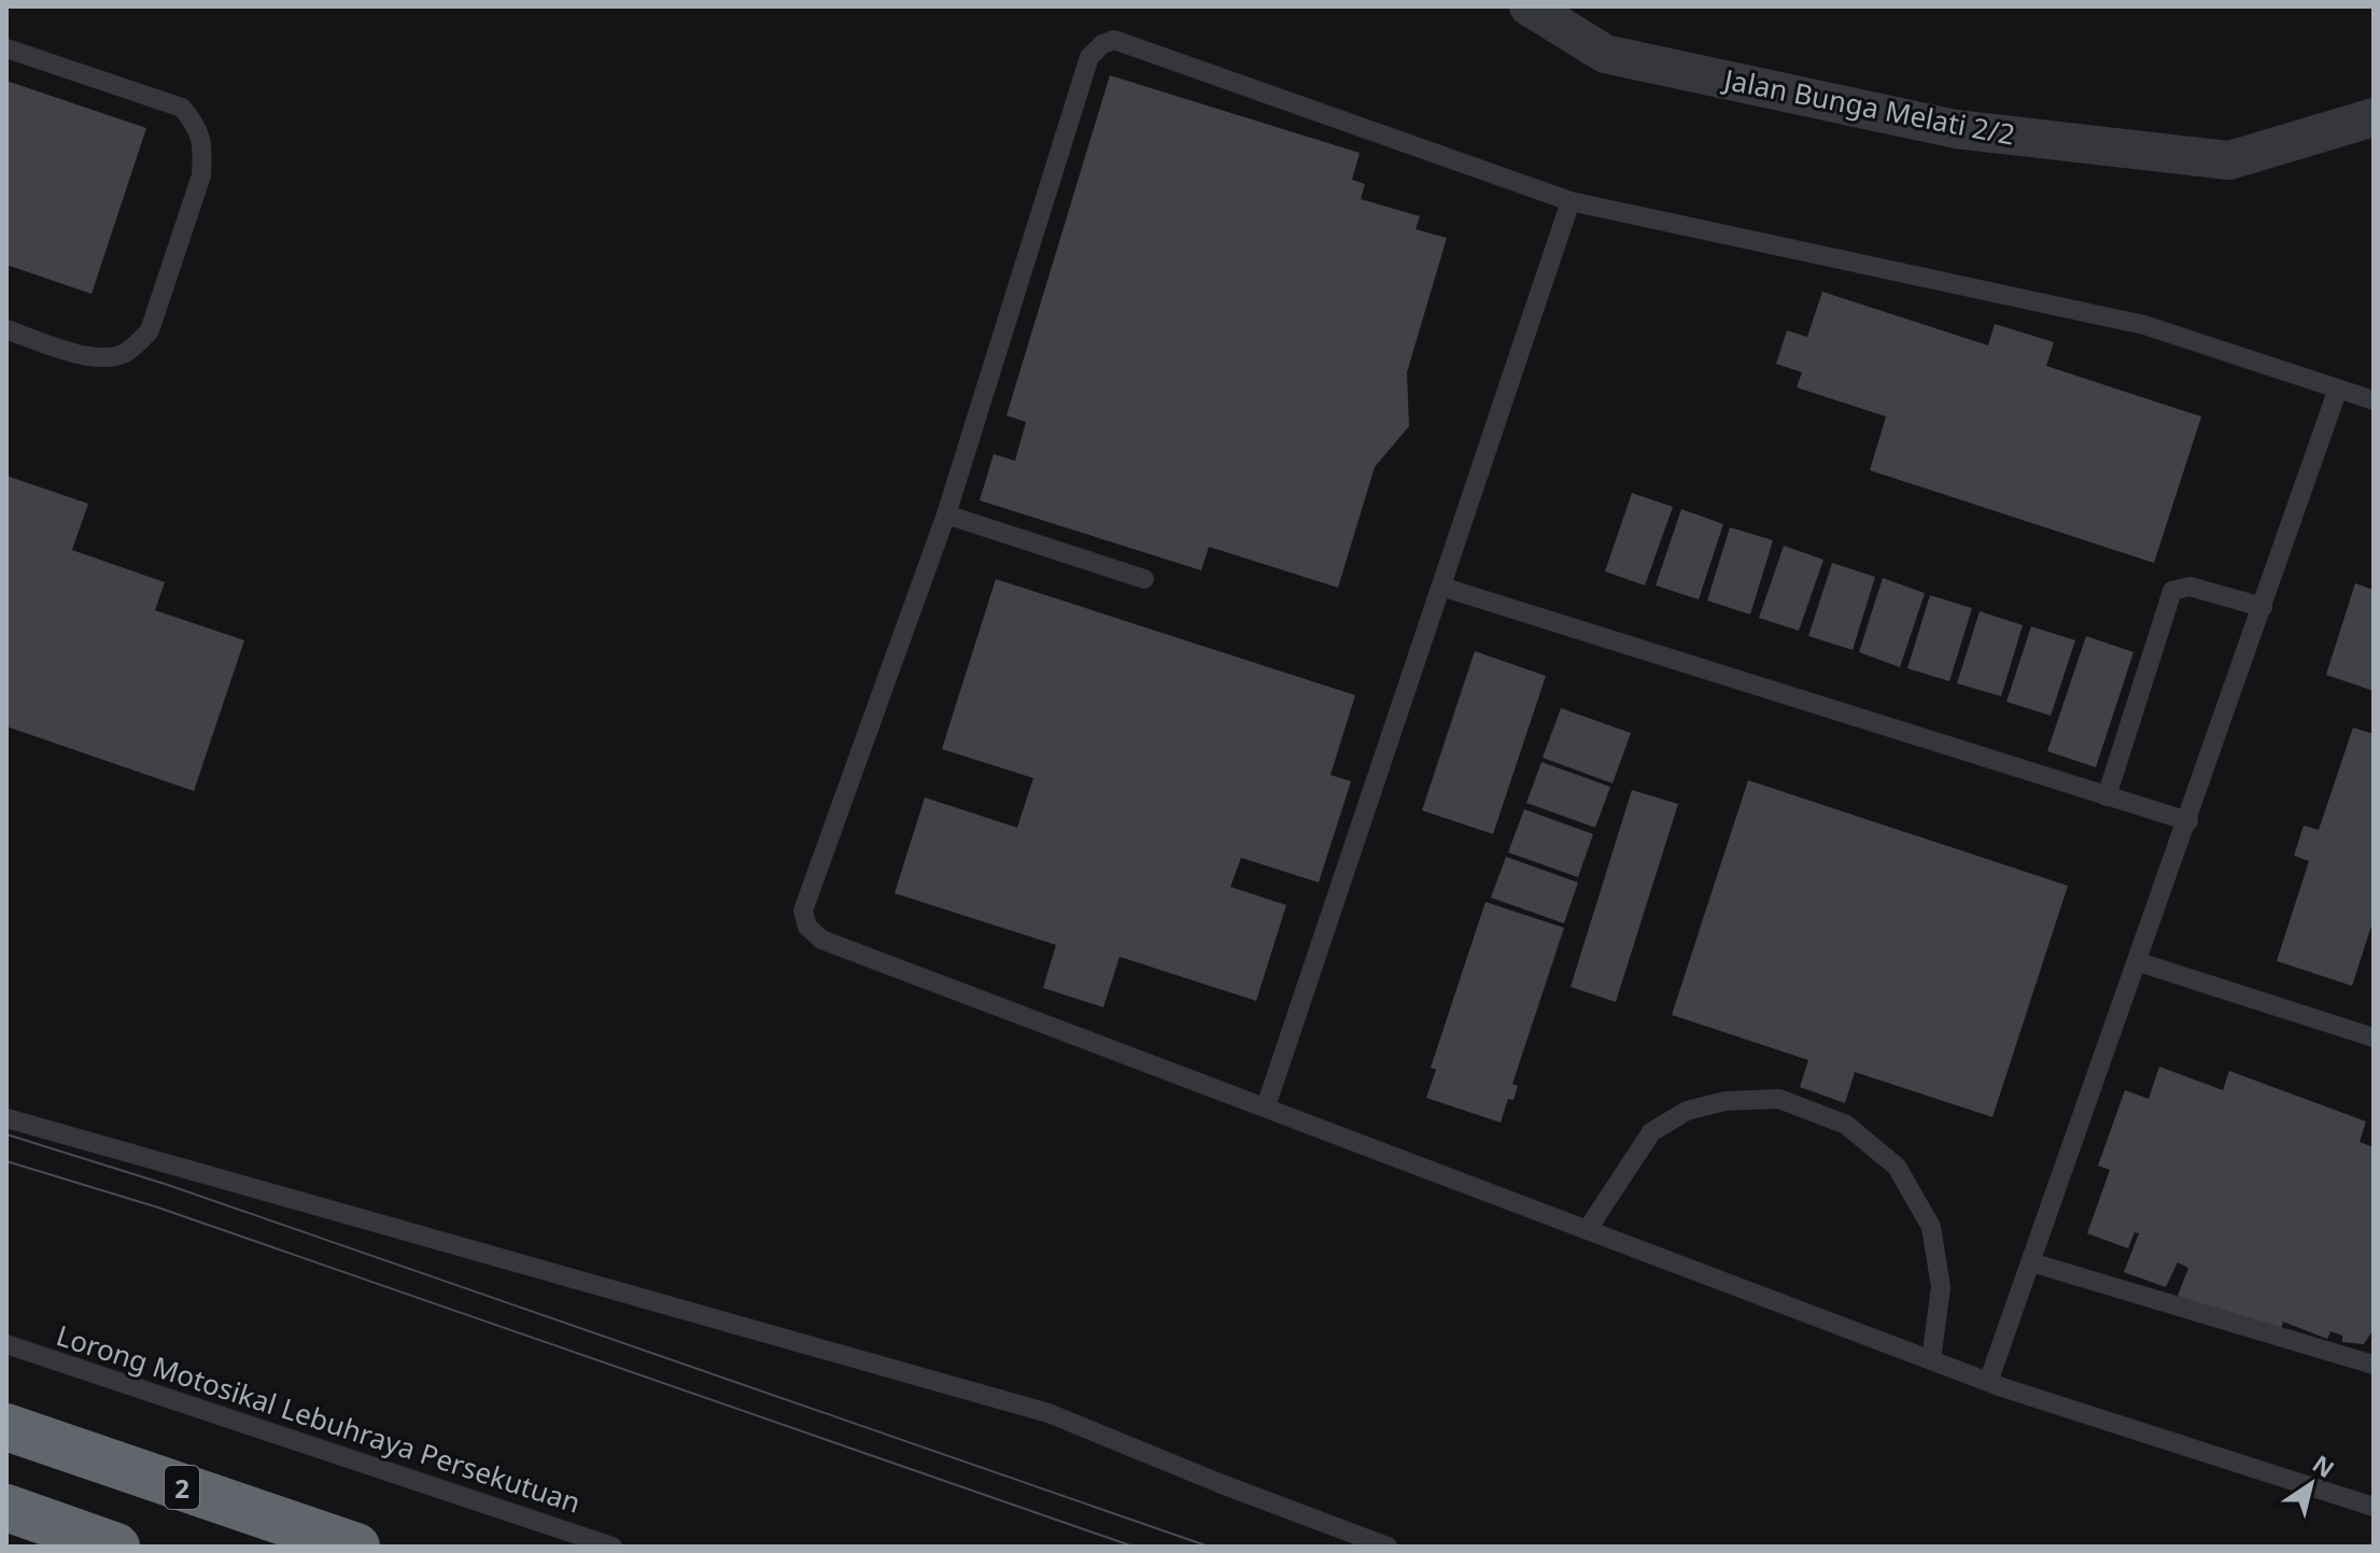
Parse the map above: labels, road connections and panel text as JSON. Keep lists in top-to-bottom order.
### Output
{
  "streets": {
    "highway": ["2"],
    "street": ["Jalan Bunga Melati 2/2"],
    "lane": ["Lorong Motosikal Lebuhraya Persekutuan"]
  },
  "north": "top right"
}
